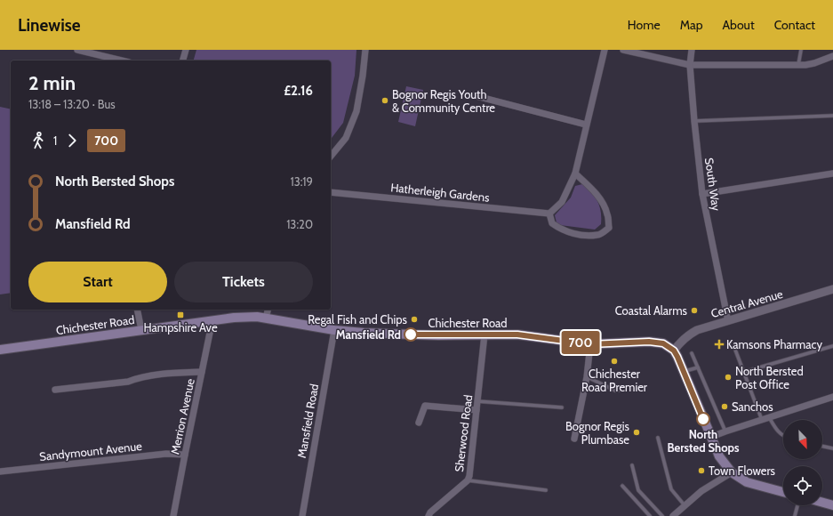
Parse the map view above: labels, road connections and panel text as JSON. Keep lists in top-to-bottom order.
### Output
{
  "streets": {
    "main road": ["Chichester Road"],
    "street": [
      "South Way",
      "Hatherleigh Gardens",
      "Central Avenue",
      "Merrion Avenue",
      "Mansfield Road",
      "Sherwood Road",
      "Sandymount Avenue"
    ]
  },
  "crossings": [
    ["South Way", "Central Avenue"],
    ["Central Avenue", "Chichester Road"],
    ["Chichester Road", "Merrion Avenue"],
    ["Chichester Road", "Mansfield Road"],
    ["Chichester Road", "Sherwood Road"],
    ["Merrion Avenue", "Sandymount Avenue"]
  ],
  "places": {
    "other": [
      "Bognor Regis Youth & Community Centre",
      "Coastal Alarms",
      "Regal Fish and Chips",
      "Mansfield Rd",
      "Chichester Road Premier",
      "North Bersted Post Office",
      "Sanchos",
      "North Bersted Shops",
      "Bognor Regis Plumbase",
      "Town Flowers"
    ],
    "transit": ["Hampshire Ave"],
    "health": ["Kamsons Pharmacy"]
  },
  "lines": ["bus line 700"],
  "north": "bottom right",
  "page": {
    "header": "Linewise",
    "nav": [
      "Home",
      "Map",
      "About",
      "Contact"
    ],
    "on_map": "700",
    "heading": ["2 min", "13:18 – 13:20 · Bus", "£2.16"],
    "legs": ["1", "700"],
    "list": [
      {
        "name": "North Bersted Shops",
        "value": "13:19"
      },
      {
        "name": "Mansfield Rd",
        "value": "13:20"
      }
    ],
    "buttons": ["Start", "Tickets"]
  }
}
